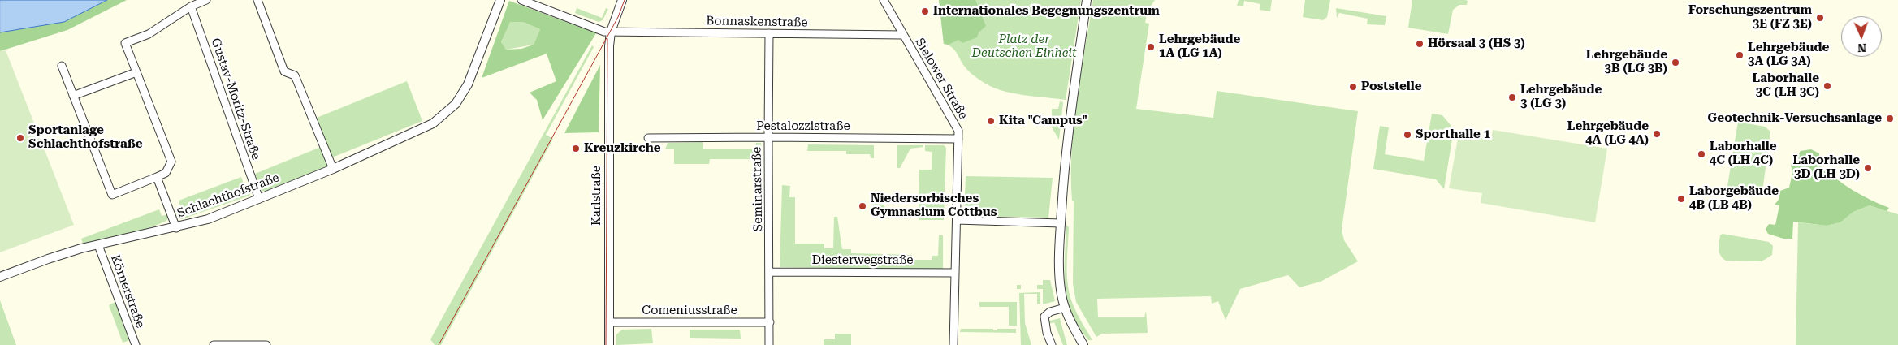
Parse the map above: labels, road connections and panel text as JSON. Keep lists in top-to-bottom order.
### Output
{
  "streets": {
    "street": [
      "Bonnaskenstraße",
      "Sielower Straße",
      "Gustav-Moritz-Straße",
      "Pestalozzistraße",
      "Seminarstraße",
      "Schlachthofstraße",
      "Karlstraße",
      "Diesterwegstraße",
      "Körnerstraße",
      "Comeniusstraße"
    ]
  },
  "crossings": [
    ["Bonnaskenstraße", "Sielower Straße"],
    ["Bonnaskenstraße", "Seminarstraße"],
    ["Bonnaskenstraße", "Karlstraße"],
    ["Sielower Straße", "Pestalozzistraße"],
    ["Sielower Straße", "Diesterwegstraße"],
    ["Gustav-Moritz-Straße", "Schlachthofstraße"],
    ["Pestalozzistraße", "Seminarstraße"],
    ["Seminarstraße", "Diesterwegstraße"],
    ["Seminarstraße", "Comeniusstraße"],
    ["Schlachthofstraße", "Körnerstraße"],
    ["Karlstraße", "Comeniusstraße"]
  ],
  "parks": ["Platz der Deutschen Einheit"],
  "places": [
    "Internationales Begegnungszentrum",
    "Forschungszentrum 3E (FZ 3E)",
    "Hörsaal 3 (HS 3)",
    "Lehrgebäude 1A (LG 1A)",
    "Lehrgebäude 3A (LG 3A)",
    "Lehrgebäude 3B (LG 3B)",
    "Laborhalle 3C (LH 3C)",
    "Poststelle",
    "Lehrgebäude 3 (LG 3)",
    "Geotechnik-Versuchsanlage",
    "Kita \"Campus\"",
    "Lehrgebäude 4A (LG 4A)",
    "Sporthalle 1",
    "Sportanlage Schlachthofstraße",
    "Kreuzkirche",
    "Laborhalle 4C (LH 4C)",
    "Laborhalle 3D (LH 3D)",
    "Laborgebäude 4B (LB 4B)",
    "Niedersorbisches Gymnasium Cottbus"
  ],
  "north": "bottom"
}
